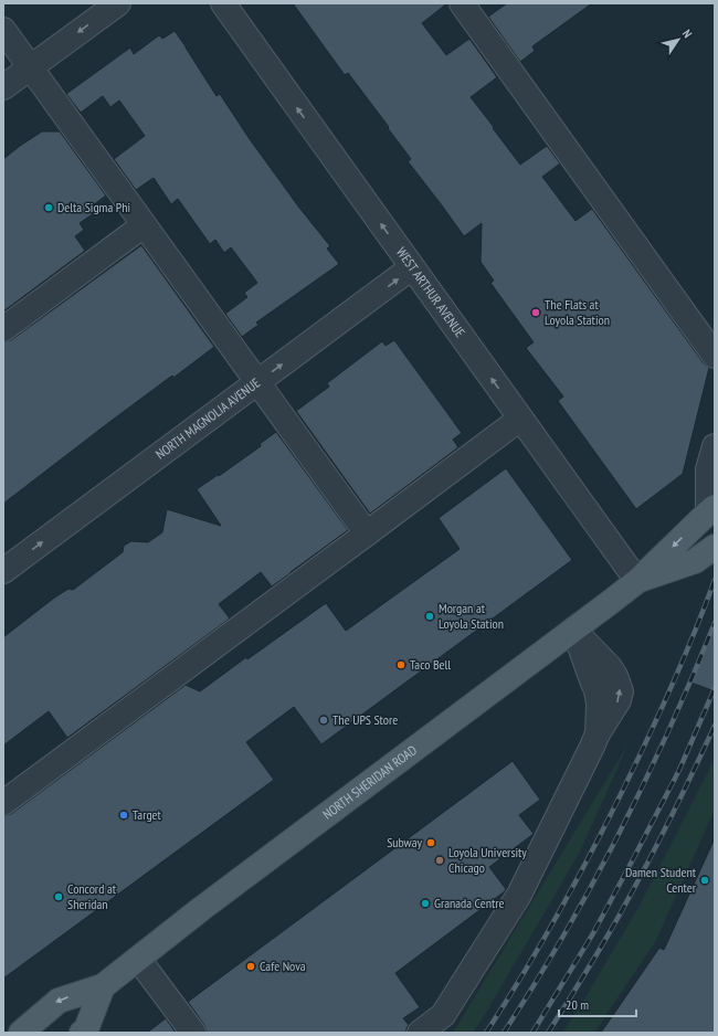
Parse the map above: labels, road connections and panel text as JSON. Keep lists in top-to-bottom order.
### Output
{
  "streets": {
    "main road": ["NORTH SHERIDAN ROAD"],
    "street": ["WEST ARTHUR AVENUE", "NORTH MAGNOLIA AVENUE"]
  },
  "crossings": [
    ["WEST ARTHUR AVENUE", "NORTH MAGNOLIA AVENUE"],
    ["WEST ARTHUR AVENUE", "NORTH SHERIDAN ROAD"]
  ],
  "places": [
    "Delta Sigma Phi",
    "The Flats at Loyola Station",
    "Morgan at Loyola Station",
    "Taco Bell",
    "The UPS Store",
    "Target",
    "Subway",
    "Loyola University Chicago",
    "Damen Student Center",
    "Concord at Sheridan",
    "Granada Centre",
    "Cafe Nova"
  ],
  "scale_bar": "20 m",
  "north": "top right"
}
